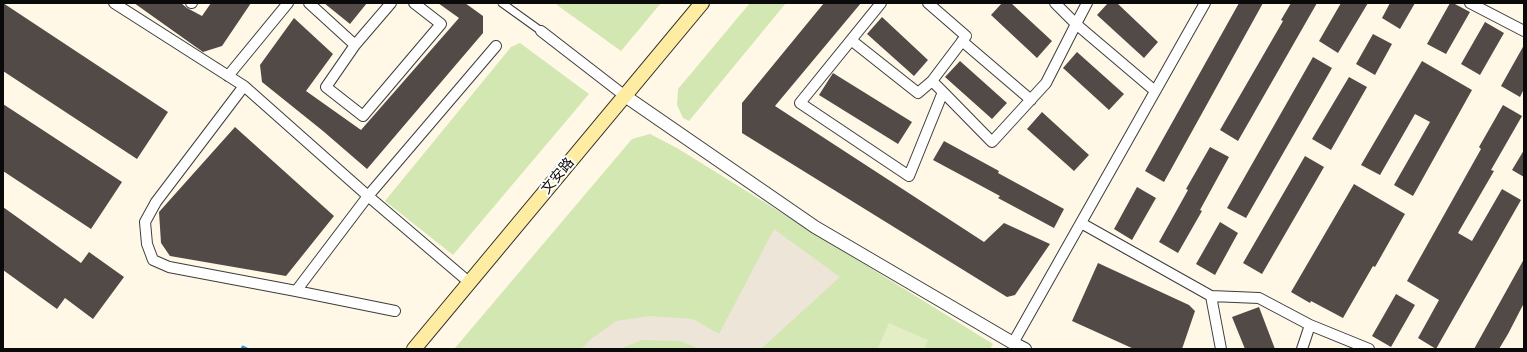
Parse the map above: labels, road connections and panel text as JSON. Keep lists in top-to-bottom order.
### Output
{
  "streets": {
    "main road": ["文安路"]
  }
}
